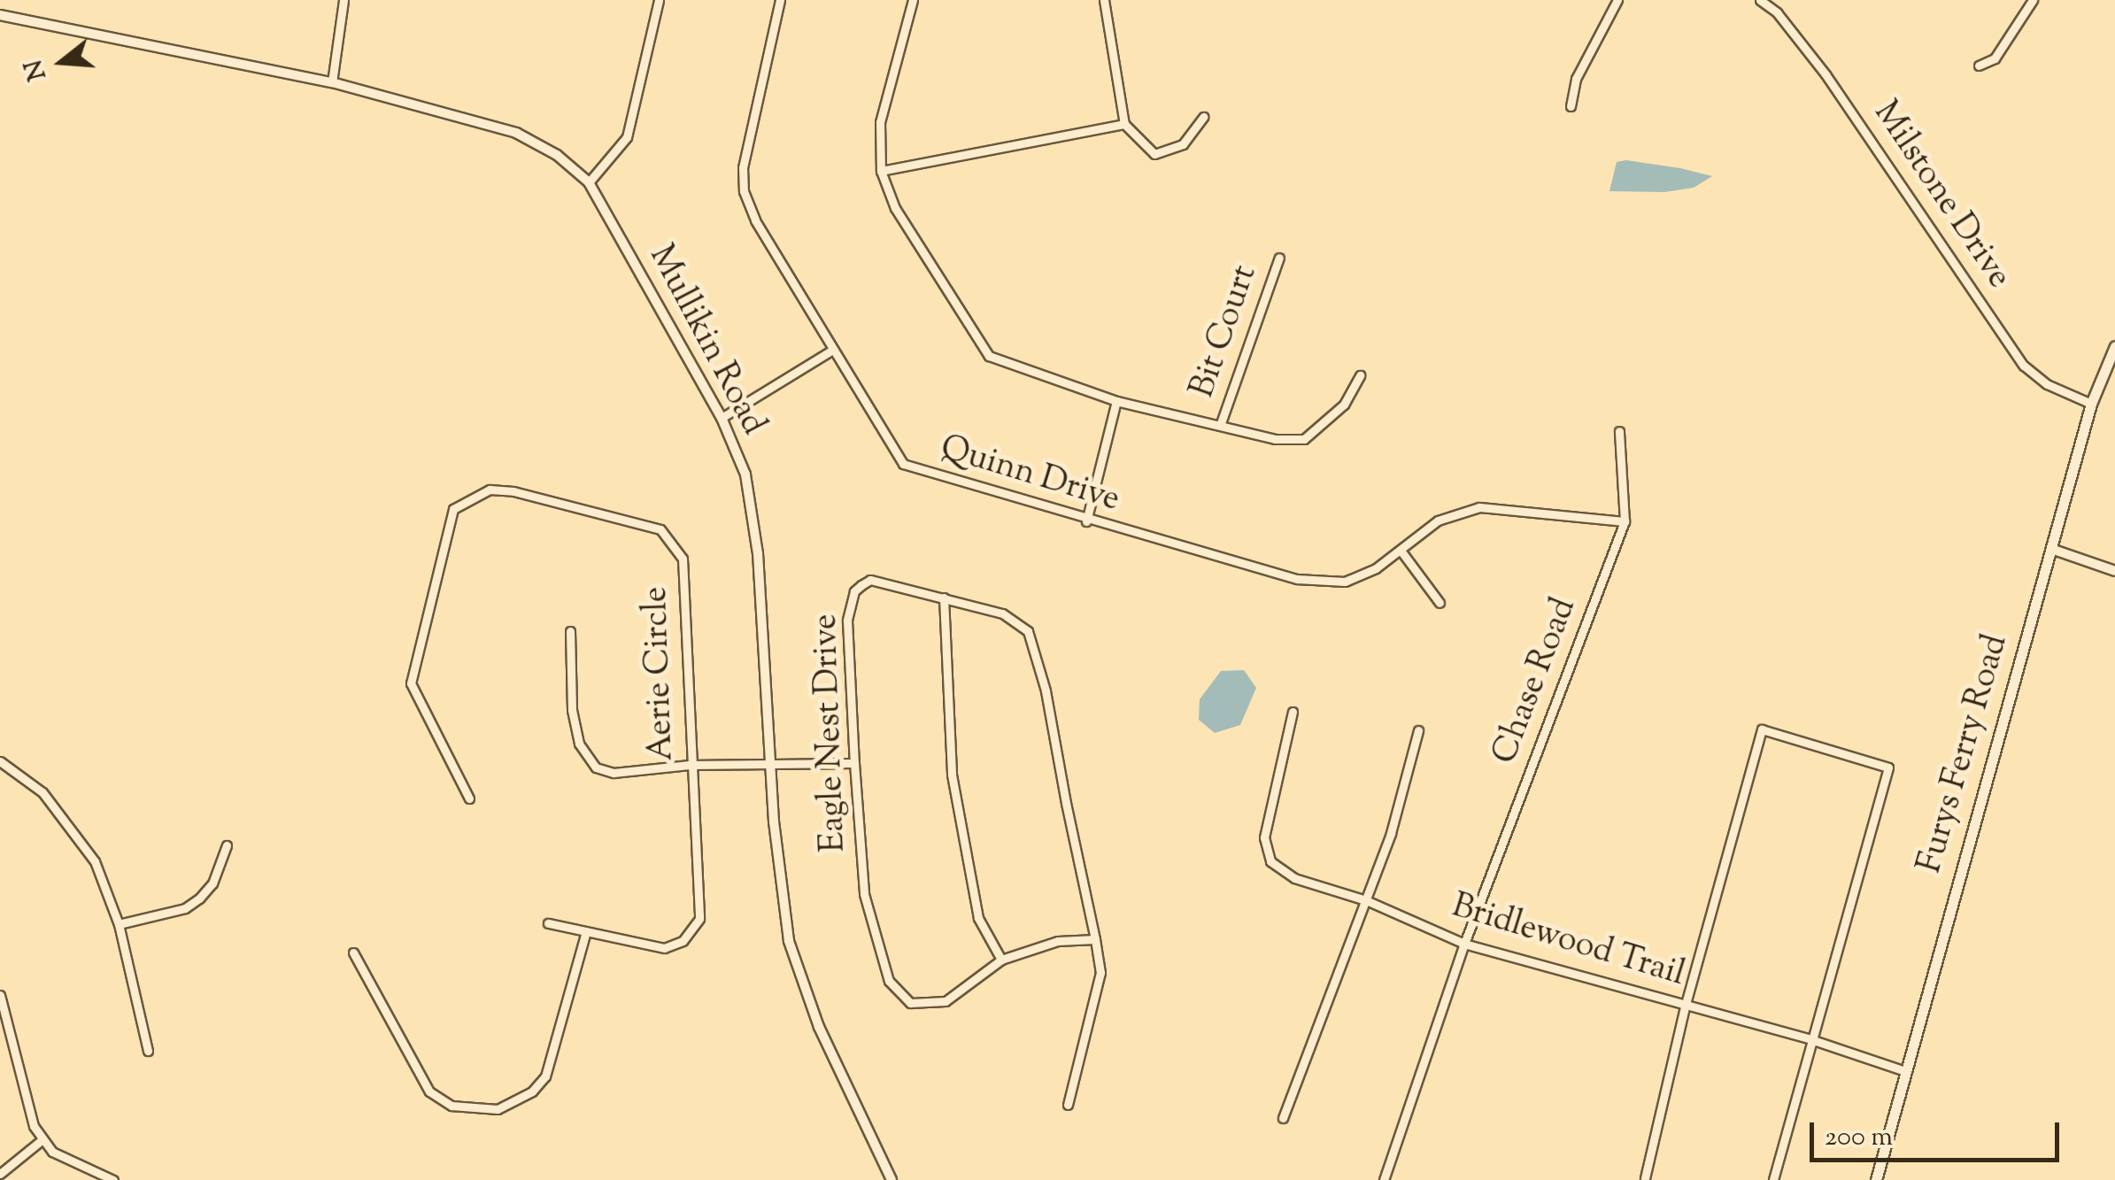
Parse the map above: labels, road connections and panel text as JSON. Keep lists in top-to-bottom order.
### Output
{
  "streets": {
    "main road": ["Furys Ferry Road"],
    "street": [
      "Milstone Drive",
      "Bit Court",
      "Mullikin Road",
      "Quinn Drive",
      "Aerie Circle",
      "Chase Road",
      "Eagle Nest Drive",
      "Bridlewood Trail"
    ]
  },
  "crossings": [
    ["Milstone Drive", "Furys Ferry Road"],
    ["Quinn Drive", "Chase Road"],
    ["Chase Road", "Bridlewood Trail"],
    ["Furys Ferry Road", "Bridlewood Trail"]
  ],
  "scale_bar": "200 m",
  "north": "left"
}
